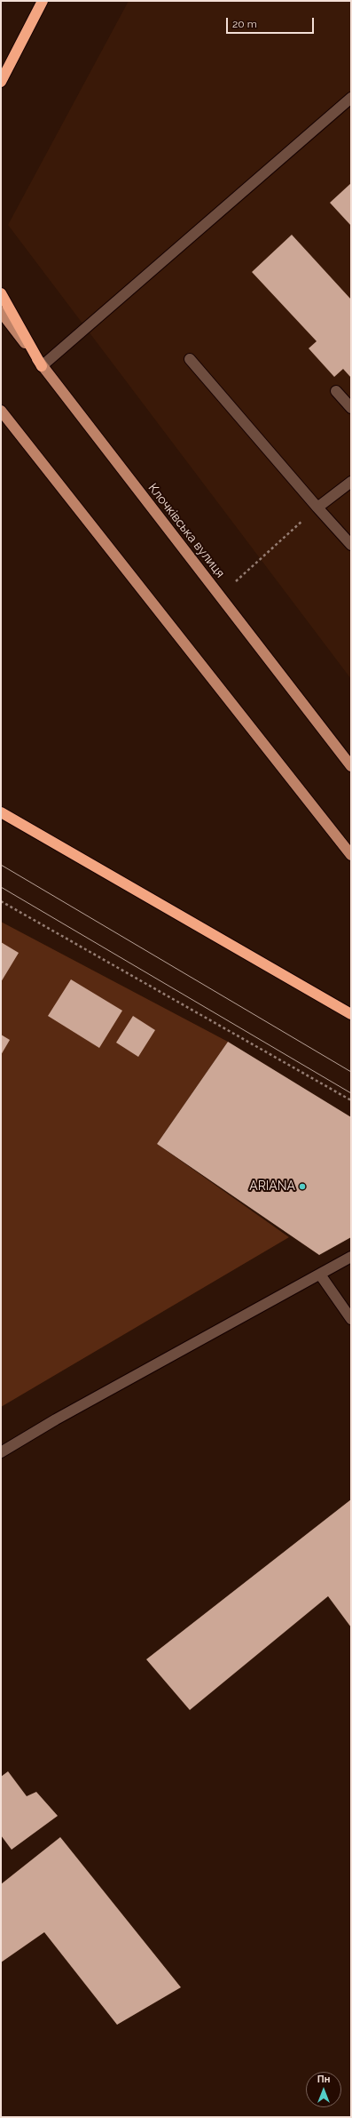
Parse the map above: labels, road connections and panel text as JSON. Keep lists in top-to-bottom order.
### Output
{
  "streets": {
    "main road": ["Клочківська вулиця"]
  },
  "places": ["ARIANA"],
  "scale_bar": "20 m",
  "north": "top"
}
